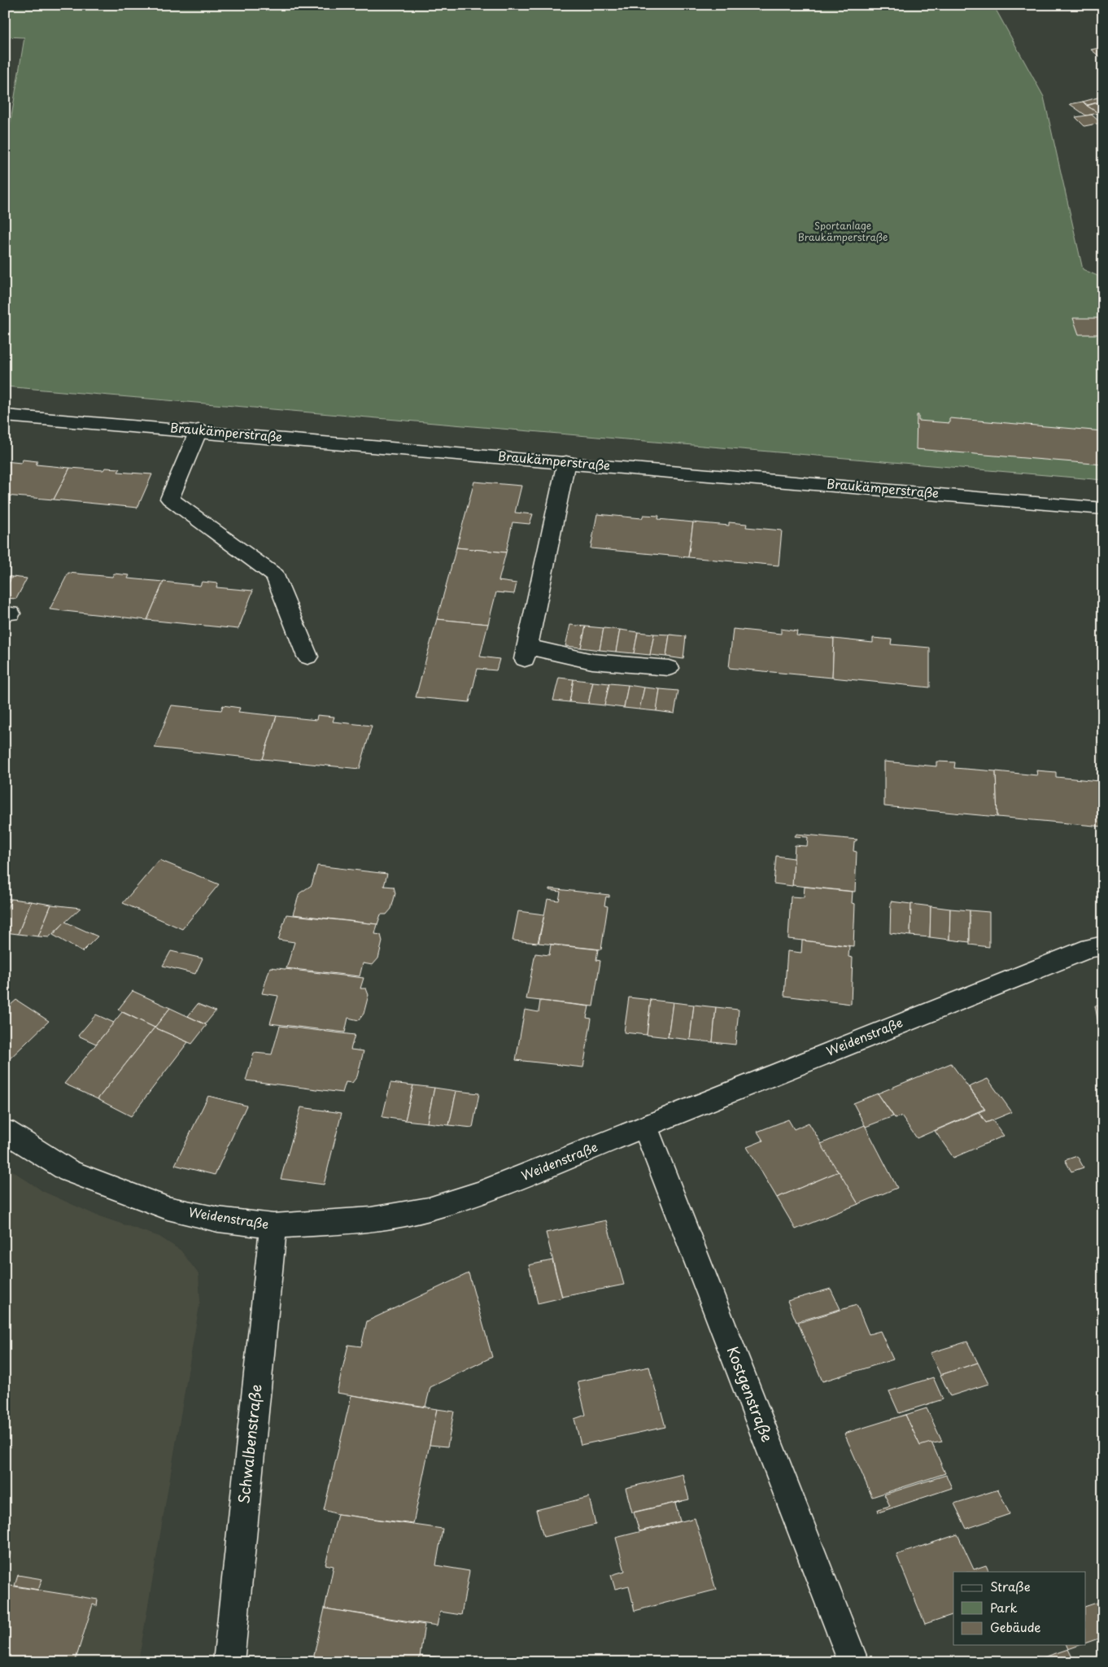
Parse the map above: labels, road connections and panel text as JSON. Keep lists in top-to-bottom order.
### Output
{
  "streets": {
    "street": [
      "Braukämperstraße",
      "Weidenstraße",
      "Kostgenstraße",
      "Schwalbenstraße"
    ]
  },
  "crossings": [
    ["Weidenstraße", "Kostgenstraße"],
    ["Weidenstraße", "Schwalbenstraße"]
  ],
  "parks": ["Sportanlage Braukämperstraße"],
  "legend": ["Straße", "Park", "Gebäude"]
}
